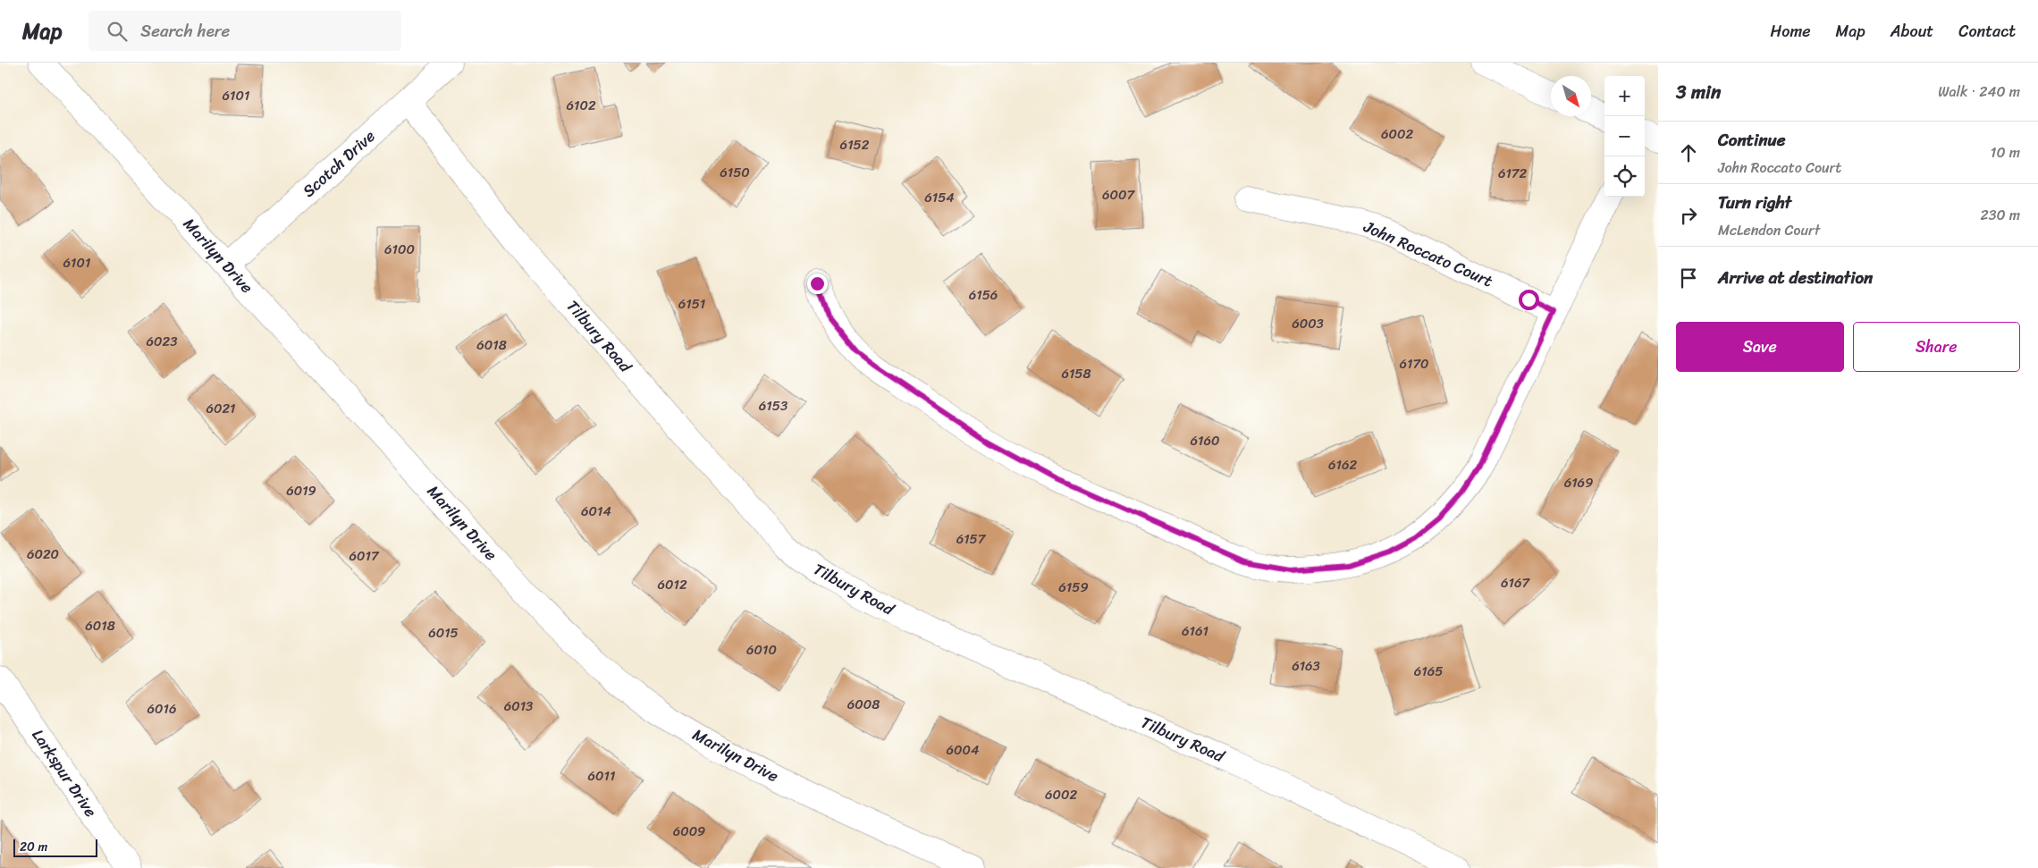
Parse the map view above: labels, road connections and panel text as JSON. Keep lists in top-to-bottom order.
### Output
{
  "streets": {
    "street": [
      "Scotch Drive",
      "John Roccato Court",
      "Marilyn Drive",
      "Tilbury Road",
      "Larkspur Drive"
    ]
  },
  "crossings": [
    ["Scotch Drive", "Marilyn Drive"],
    ["Scotch Drive", "Tilbury Road"]
  ],
  "house_numbers": [
    "6101",
    "6102",
    "6002",
    "6152",
    "6150",
    "6172",
    "6007",
    "6154",
    "6100",
    "6101",
    "6156",
    "6151",
    "6003",
    "6023",
    "6018",
    "6170",
    "6158",
    "6153",
    "6021",
    "6160",
    "6162",
    "6169",
    "6019",
    "6014",
    "6157",
    "6020",
    "6017",
    "6167",
    "6012",
    "6159",
    "6018",
    "6161",
    "6015",
    "6010",
    "6163",
    "6165",
    "6008",
    "6013",
    "6016",
    "6004",
    "6011",
    "6002",
    "6009"
  ],
  "scale_bar": "20 m",
  "north": "bottom right",
  "page": {
    "header": "Map",
    "search": "Search here",
    "nav": [
      "Home",
      "Map",
      "About",
      "Contact"
    ],
    "heading": ["3 min", "Walk · 240 m"],
    "map_buttons": ["+", "−"],
    "list": [
      ["Continue", "John Roccato Court", "10 m"],
      ["Turn right", "McLendon Court", "230 m"],
      "Arrive at destination"
    ],
    "buttons": ["Save", "Share"],
    "scale": "20 m"
  }
}
